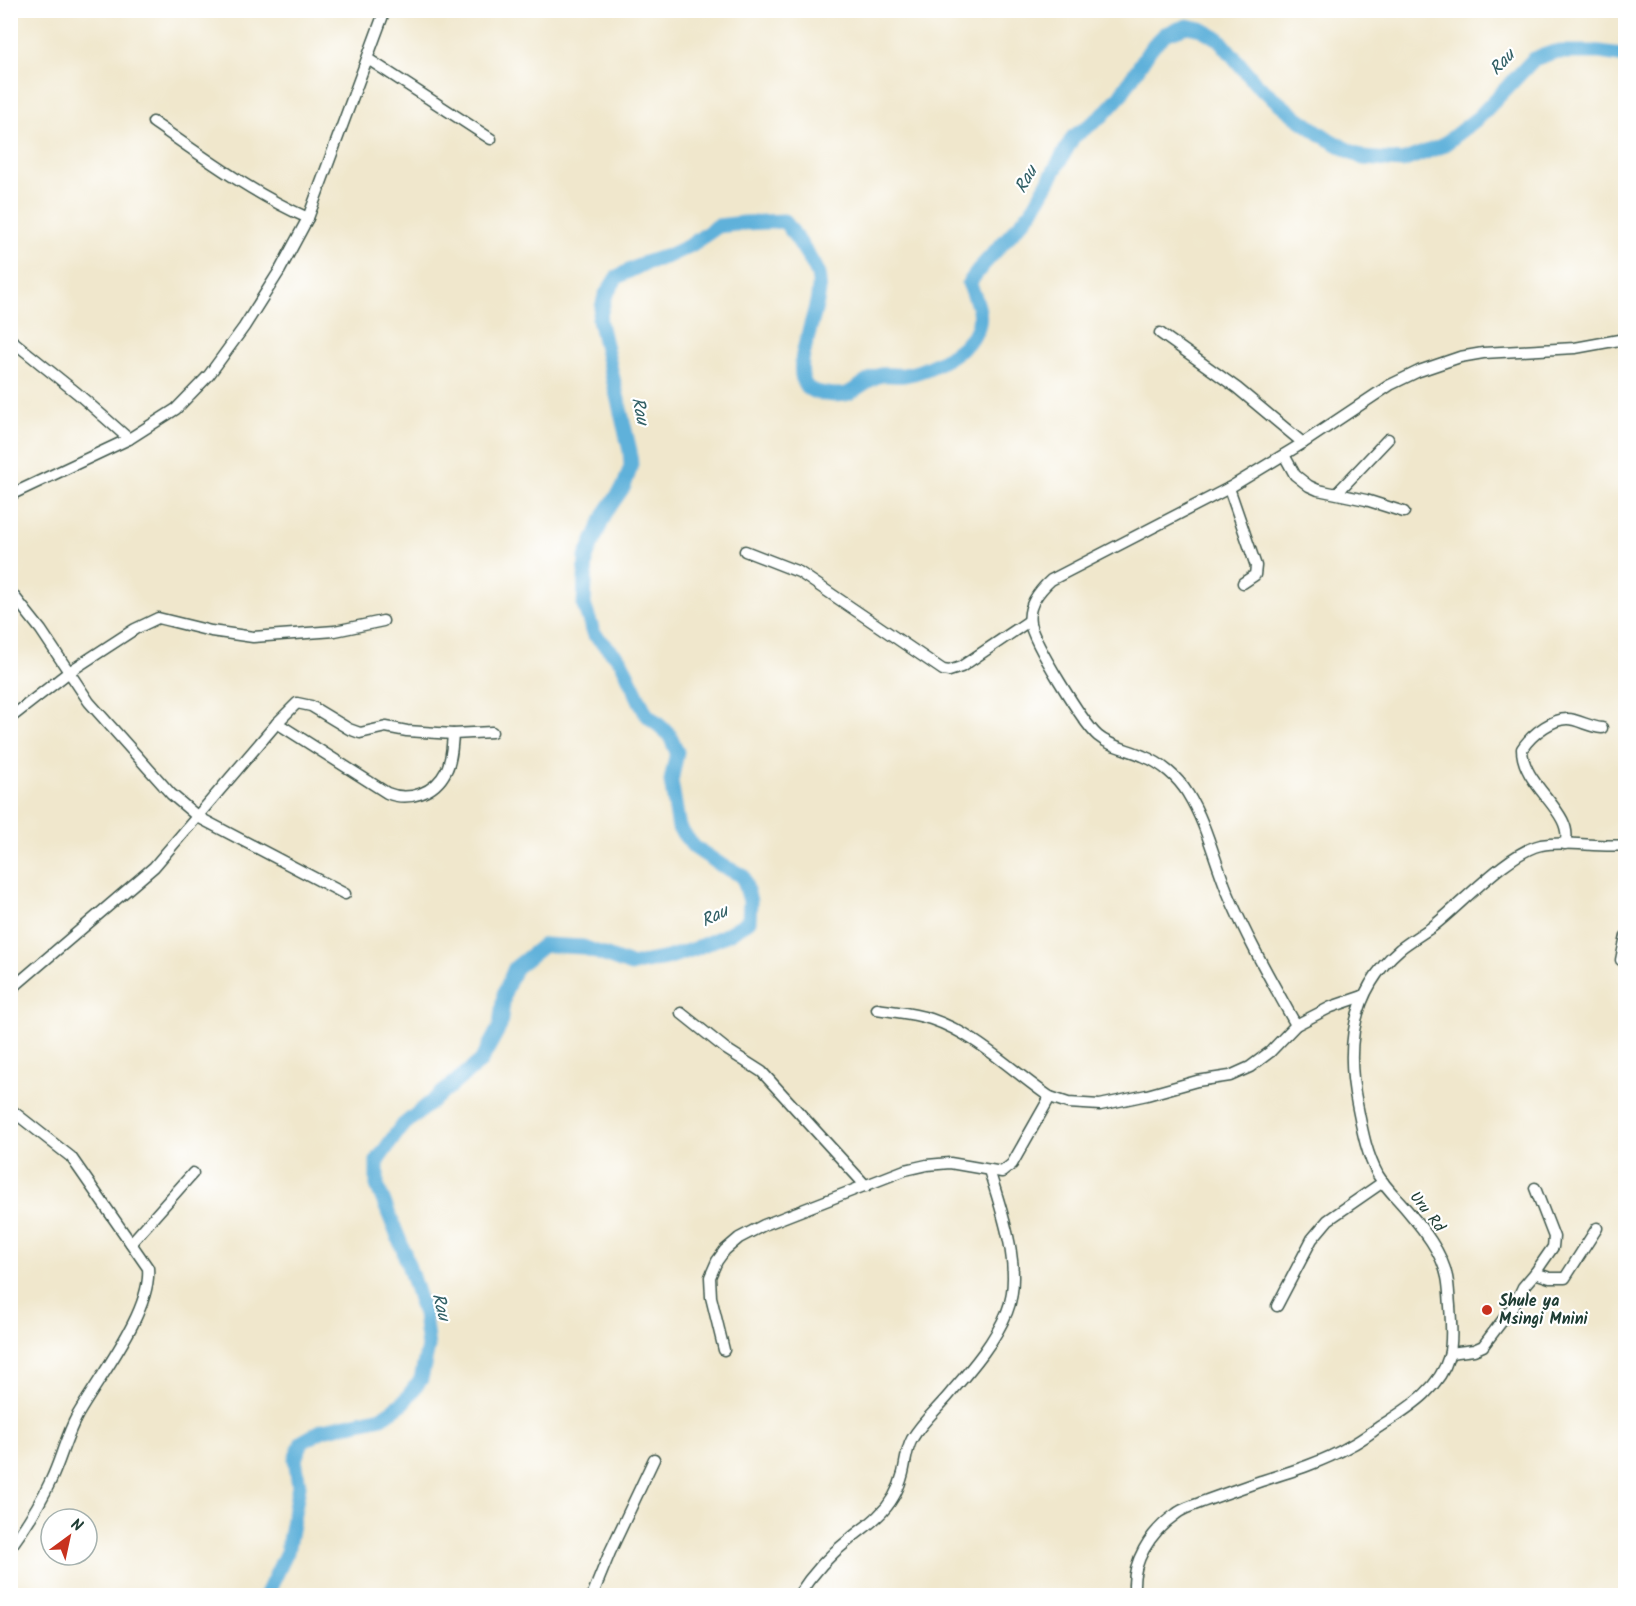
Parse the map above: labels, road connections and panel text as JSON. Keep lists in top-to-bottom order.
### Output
{
  "streets": {
    "street": ["Uru Rd"]
  },
  "water": ["Rau"],
  "places": ["Shule ya Msingi Mnini"],
  "north": "top right"
}
